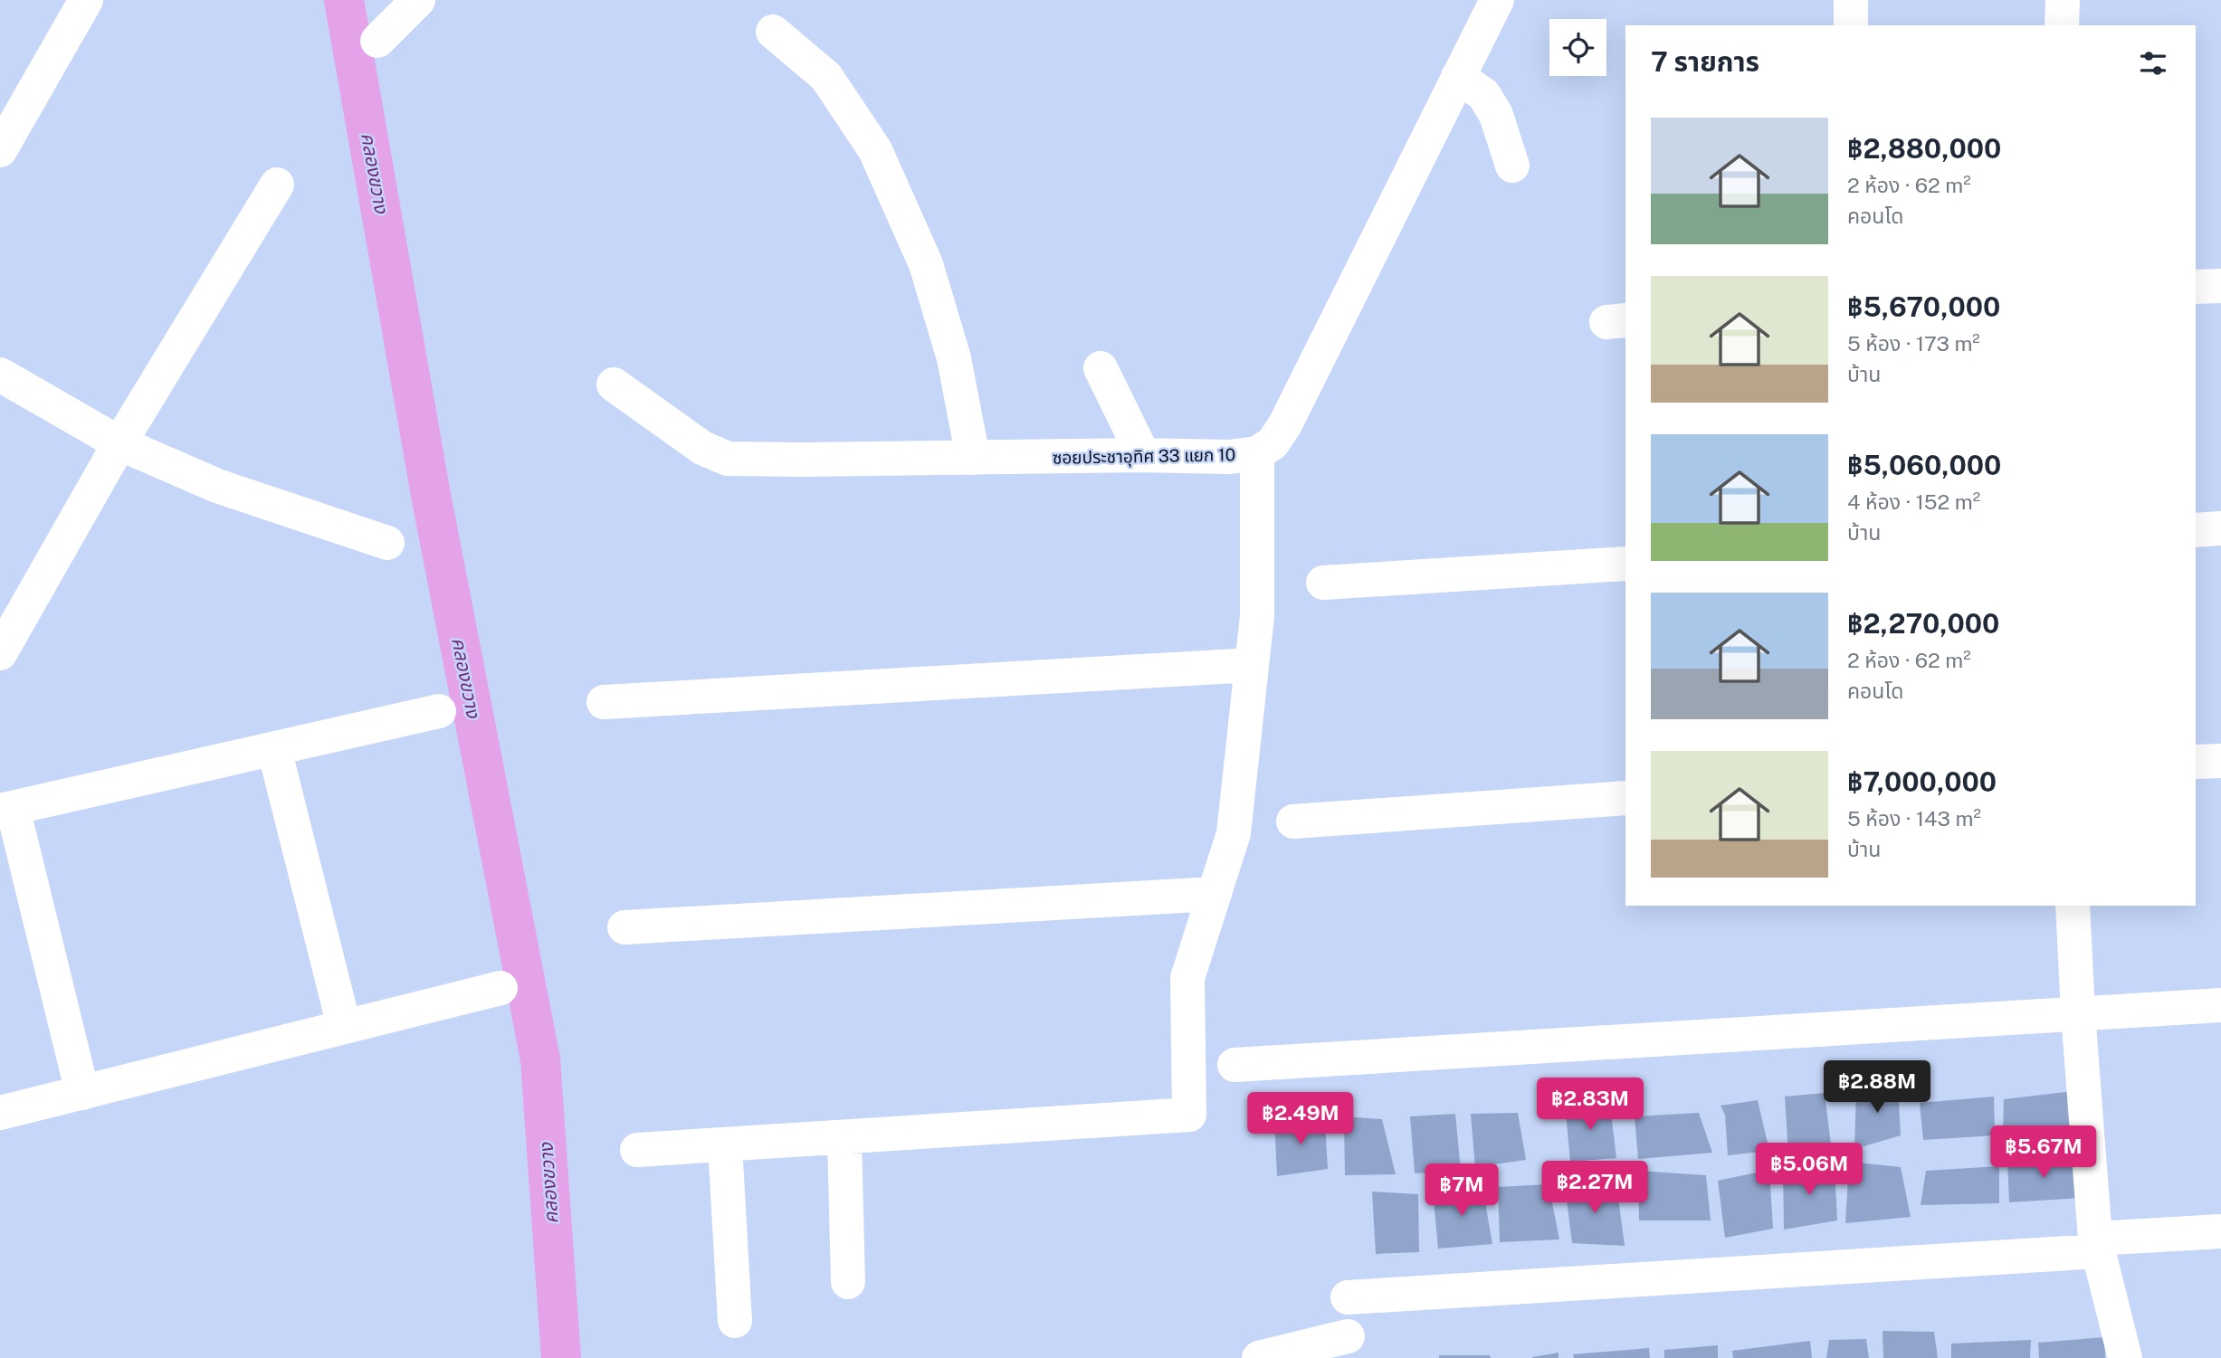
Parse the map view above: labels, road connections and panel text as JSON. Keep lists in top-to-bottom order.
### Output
{
  "streets": {
    "street": ["ซอยประชาอุทิศ 33 แยก 10"]
  },
  "water": ["คลองขวาง"],
  "page": {
    "heading": "7 รายการ",
    "list": [
      {
        "name": "฿2,880,000",
        "note": "2 ห้อง · 62 m² · คอนโด"
      },
      {
        "name": "฿5,670,000",
        "note": "5 ห้อง · 173 m² · บ้าน"
      },
      {
        "name": "฿5,060,000",
        "note": "4 ห้อง · 152 m² · บ้าน"
      },
      {
        "name": "฿2,270,000",
        "note": "2 ห้อง · 62 m² · คอนโด"
      },
      {
        "name": "฿7,000,000",
        "note": "5 ห้อง · 143 m² · บ้าน"
      }
    ],
    "price": [
      "฿2.88M",
      "฿2.83M",
      "฿2.49M",
      "฿5.67M",
      "฿5.06M",
      "฿2.27M",
      "฿7M"
    ]
  }
}
